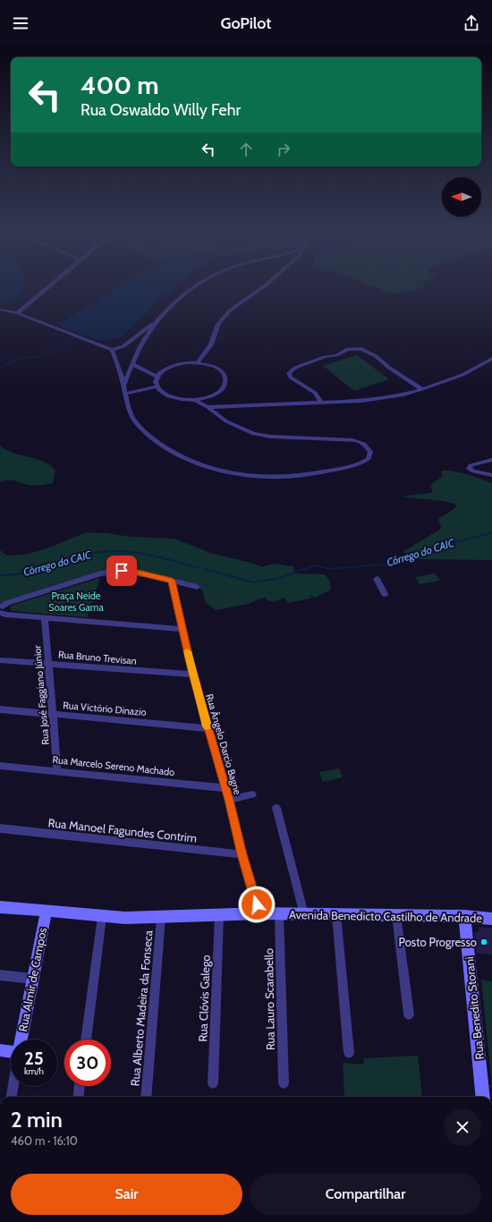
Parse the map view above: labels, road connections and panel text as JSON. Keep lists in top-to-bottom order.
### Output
{
  "streets": {
    "main road": ["Avenida Benedicto Castilho de Andrade", "Rua Almir de Campos", "Rua Benedito Storani"],
    "street": [
      "Rua Bruno Trevisan",
      "Rua José Faggiano Júnior",
      "Rua Victório Dinazio",
      "Rua Ângelo Darcio Bagne",
      "Rua Marcelo Sereno Machado",
      "Rua Manoel Fagundes Contrim",
      "Rua Clóvis Galego",
      "Rua Lauro Scarabello",
      "Rua Alberto Madeira da Fonseca"
    ]
  },
  "crossings": [
    ["Rua Bruno Trevisan", "Rua José Faggiano Júnior"],
    ["Rua Bruno Trevisan", "Rua Ângelo Darcio Bagne"],
    ["Rua José Faggiano Júnior", "Rua Victório Dinazio"],
    ["Rua José Faggiano Júnior", "Rua Marcelo Sereno Machado"],
    ["Rua Victório Dinazio", "Rua Ângelo Darcio Bagne"],
    ["Rua Ângelo Darcio Bagne", "Rua Marcelo Sereno Machado"],
    ["Rua Ângelo Darcio Bagne", "Rua Manoel Fagundes Contrim"],
    ["Rua Ângelo Darcio Bagne", "Avenida Benedicto Castilho de Andrade"],
    ["Avenida Benedicto Castilho de Andrade", "Rua Almir de Campos"],
    ["Avenida Benedicto Castilho de Andrade", "Rua Clóvis Galego"],
    ["Avenida Benedicto Castilho de Andrade", "Rua Lauro Scarabello"],
    ["Avenida Benedicto Castilho de Andrade", "Rua Alberto Madeira da Fonseca"],
    ["Avenida Benedicto Castilho de Andrade", "Rua Benedito Storani"]
  ],
  "water": ["Córrego do CAIC"],
  "parks": ["Praça Neide Soares Gama"],
  "places": ["Posto Progresso"],
  "north": "left",
  "page": {
    "header": "GoPilot",
    "turn": ["400 m", "Rua Oswaldo Willy Fehr"],
    "speed": "25 km/h",
    "limit": "30",
    "heading": ["2 min", "460 m · 16:10"],
    "buttons": ["Sair", "Compartilhar"]
  }
}
